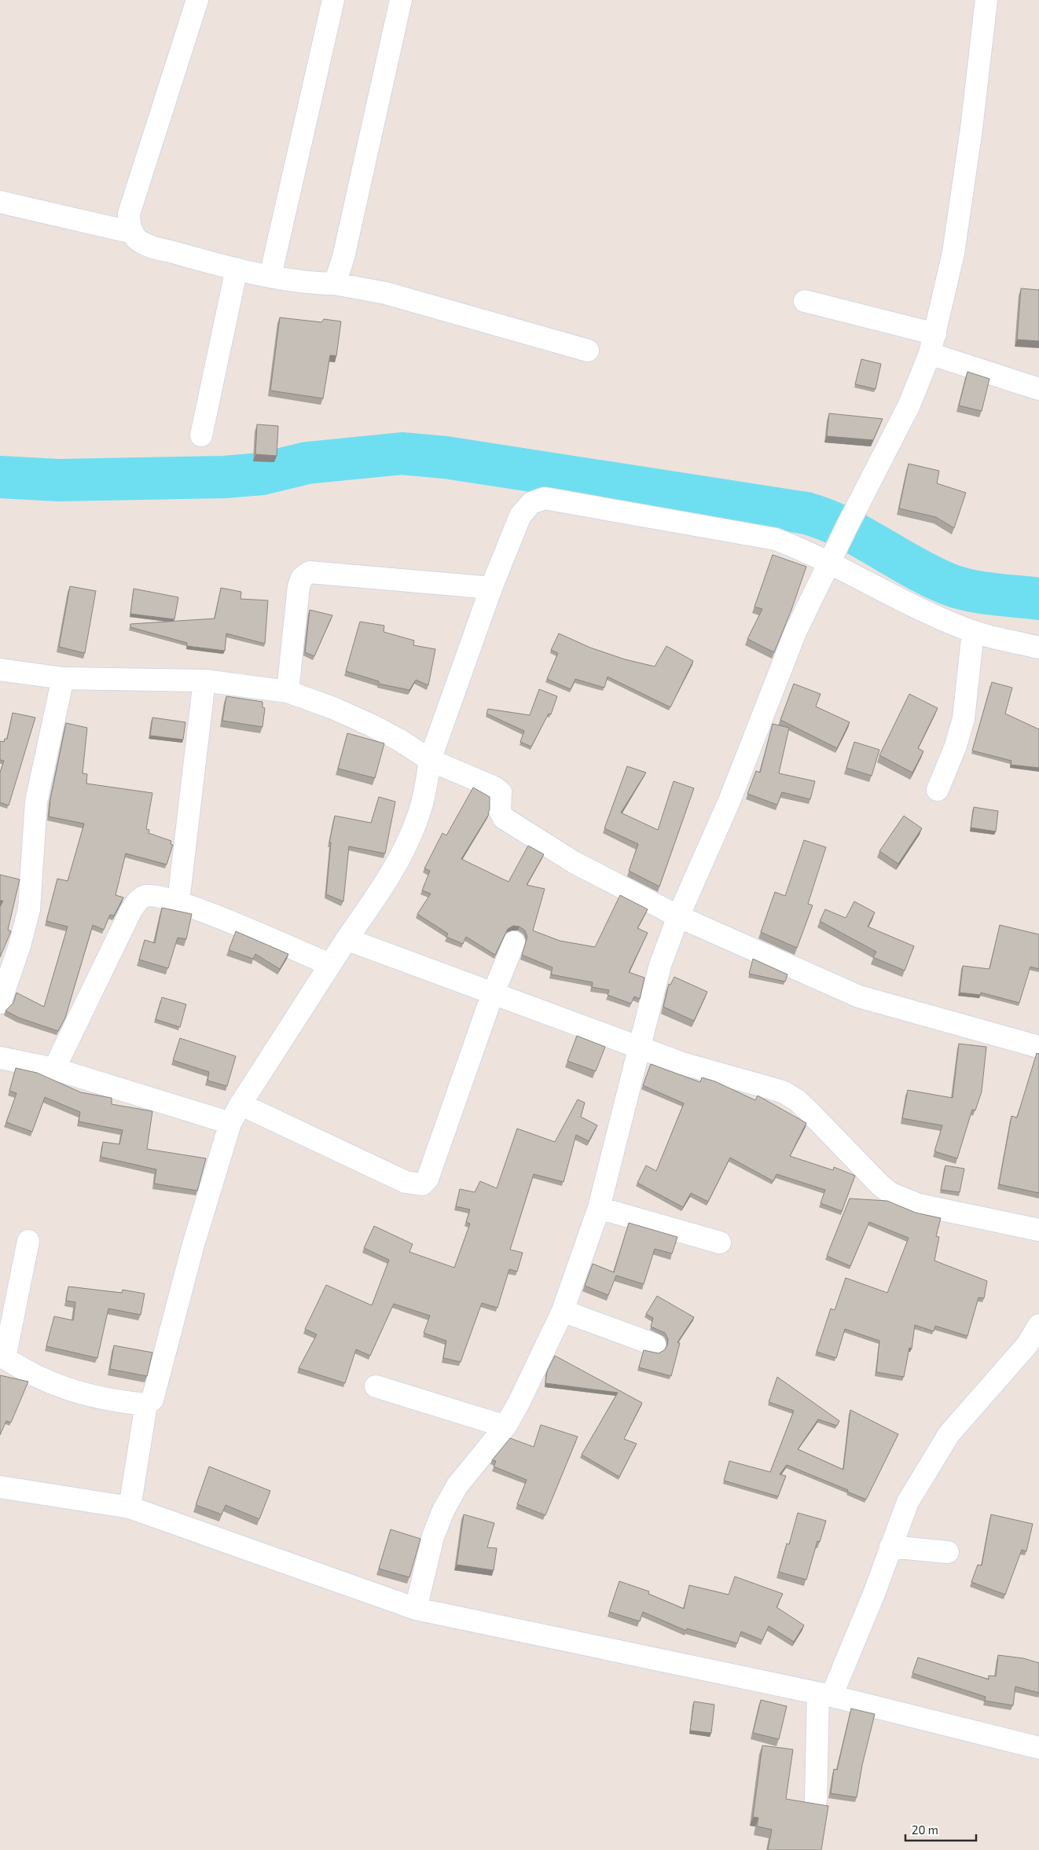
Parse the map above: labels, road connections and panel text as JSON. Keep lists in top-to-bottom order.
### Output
{
  "scale_bar": "20 m"
}
